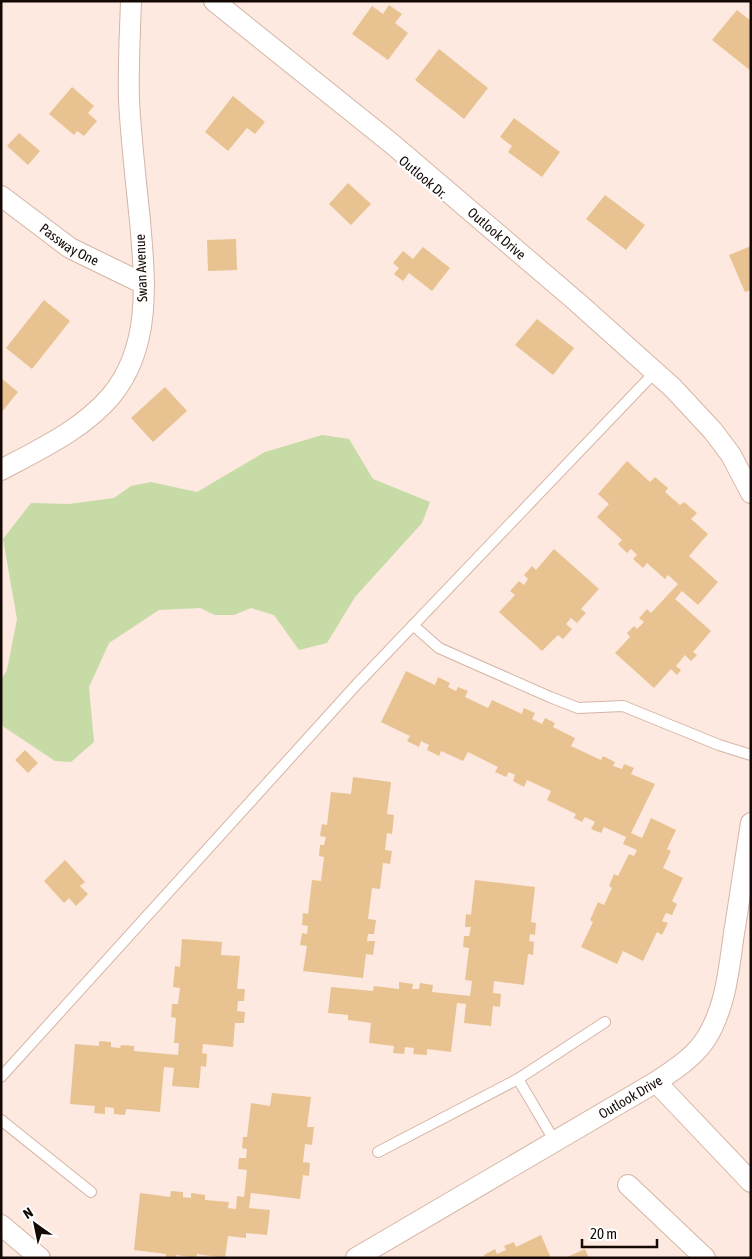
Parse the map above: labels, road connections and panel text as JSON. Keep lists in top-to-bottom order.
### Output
{
  "streets": {
    "street": ["Outlook Drive", "Passway One", "Swan Avenue"]
  },
  "crossings": [
    ["Passway One", "Swan Avenue"]
  ],
  "scale_bar": "20 m",
  "north": "top left"
}
